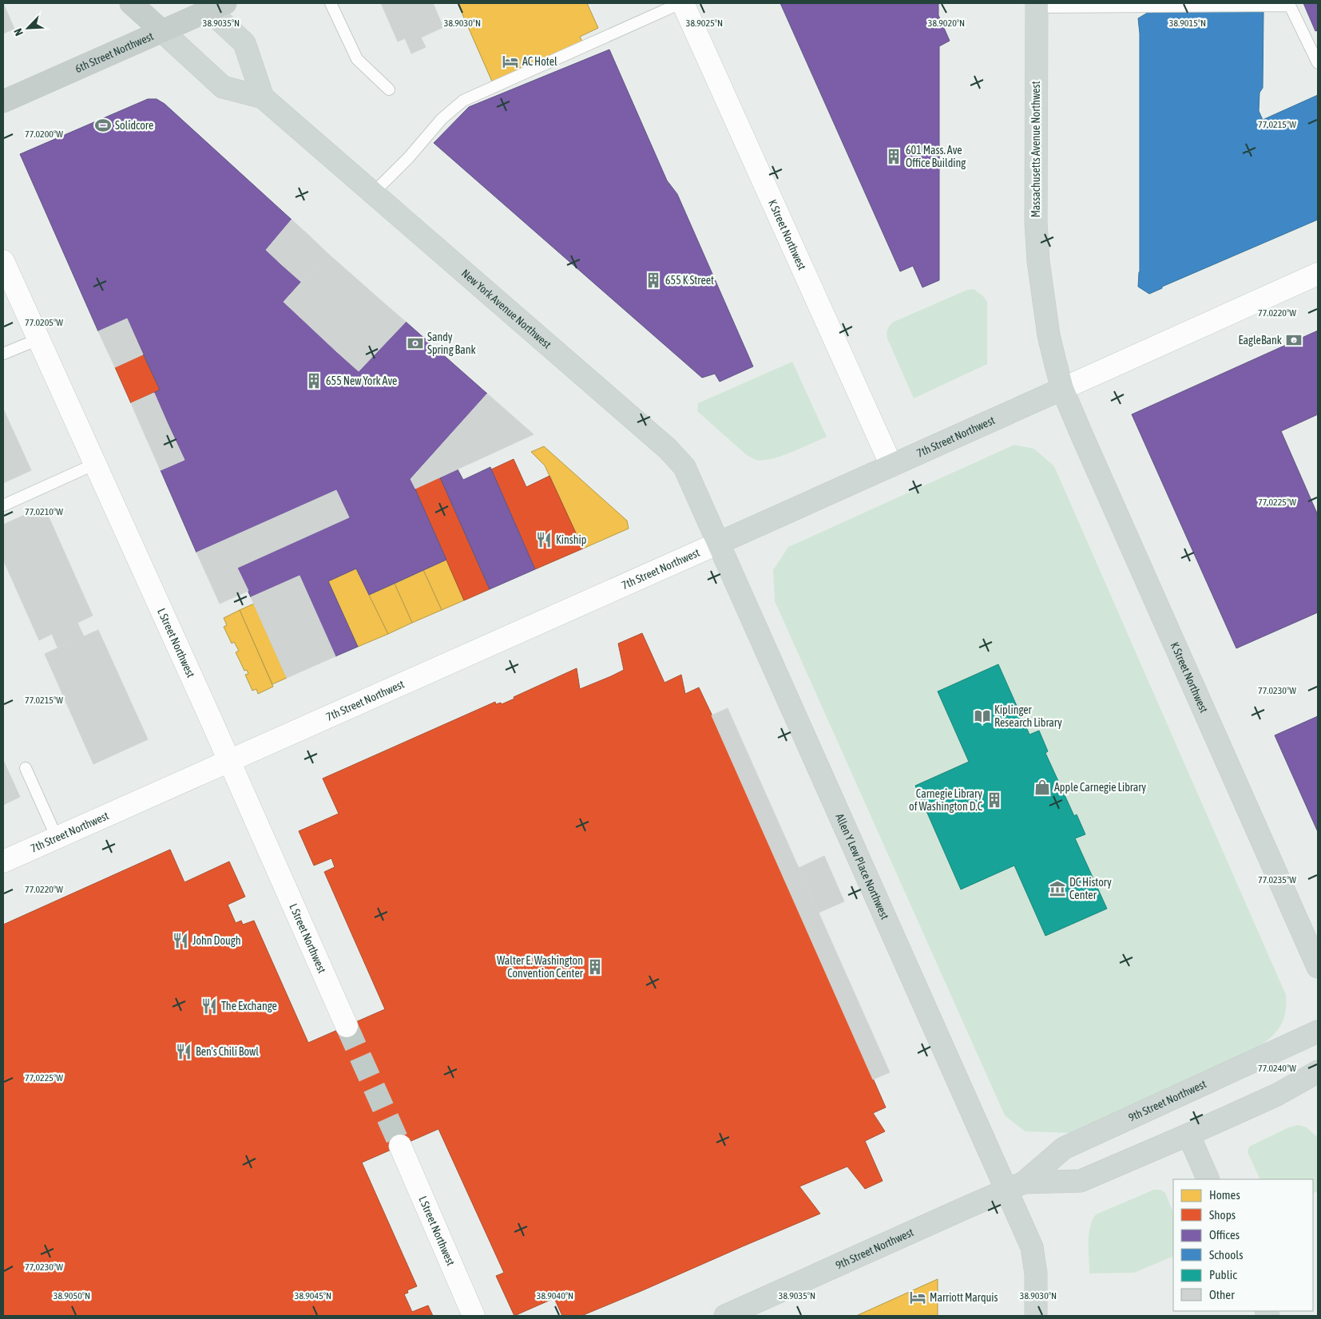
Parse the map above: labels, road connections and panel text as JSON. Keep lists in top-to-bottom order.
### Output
{
  "streets": {
    "highway": ["6th Street Northwest", "New York Avenue Northwest"],
    "main road": [
      "Massachusetts Avenue Northwest",
      "K Street Northwest",
      "7th Street Northwest",
      "L Street Northwest",
      "Allen Y Lew Place Northwest",
      "9th Street Northwest"
    ]
  },
  "crossings": [
    ["6th Street Northwest", "New York Avenue Northwest"],
    ["Massachusetts Avenue Northwest", "K Street Northwest"],
    ["Massachusetts Avenue Northwest", "7th Street Northwest"],
    ["K Street Northwest", "7th Street Northwest"],
    ["New York Avenue Northwest", "7th Street Northwest"],
    ["New York Avenue Northwest", "Allen Y Lew Place Northwest"],
    ["7th Street Northwest", "L Street Northwest"],
    ["7th Street Northwest", "Allen Y Lew Place Northwest"],
    ["Allen Y Lew Place Northwest", "9th Street Northwest"]
  ],
  "places": {
    "hotel": ["AC Hotel", "Marriott Marquis"],
    "sports": ["Solidcore"],
    "building": [
      "601 Mass. Ave Office Building",
      "655 K Street",
      "655 New York Ave",
      "Carnegie Library of Washington D.C",
      "Walter E. Washington Convention Center"
    ],
    "bank": ["EagleBank", "Sandy Spring Bank"],
    "restaurant": [
      "Kinship",
      "John Dough",
      "The Exchange",
      "Ben's Chili Bowl"
    ],
    "library": ["Kiplinger Research Library"],
    "shop": ["Apple Carnegie Library"],
    "museum": ["DC History Center"]
  },
  "legend": [
    "Homes",
    "Shops",
    "Offices",
    "Schools",
    "Public",
    "Other"
  ],
  "north": "bottom left",
  "coordinates": [
    "38.9020°N",
    "38.9035°N",
    "38.9030°N",
    "38.9025°N",
    "38.9015°N",
    "77.0215°W",
    "77.0200°W",
    "77.0220°W",
    "77.0205°W",
    "77.0225°W",
    "77.0210°W",
    "77.0230°W",
    "77.0235°W",
    "77.0240°W",
    "38.9050°N",
    "38.9045°N",
    "38.9040°N"
  ]
}
